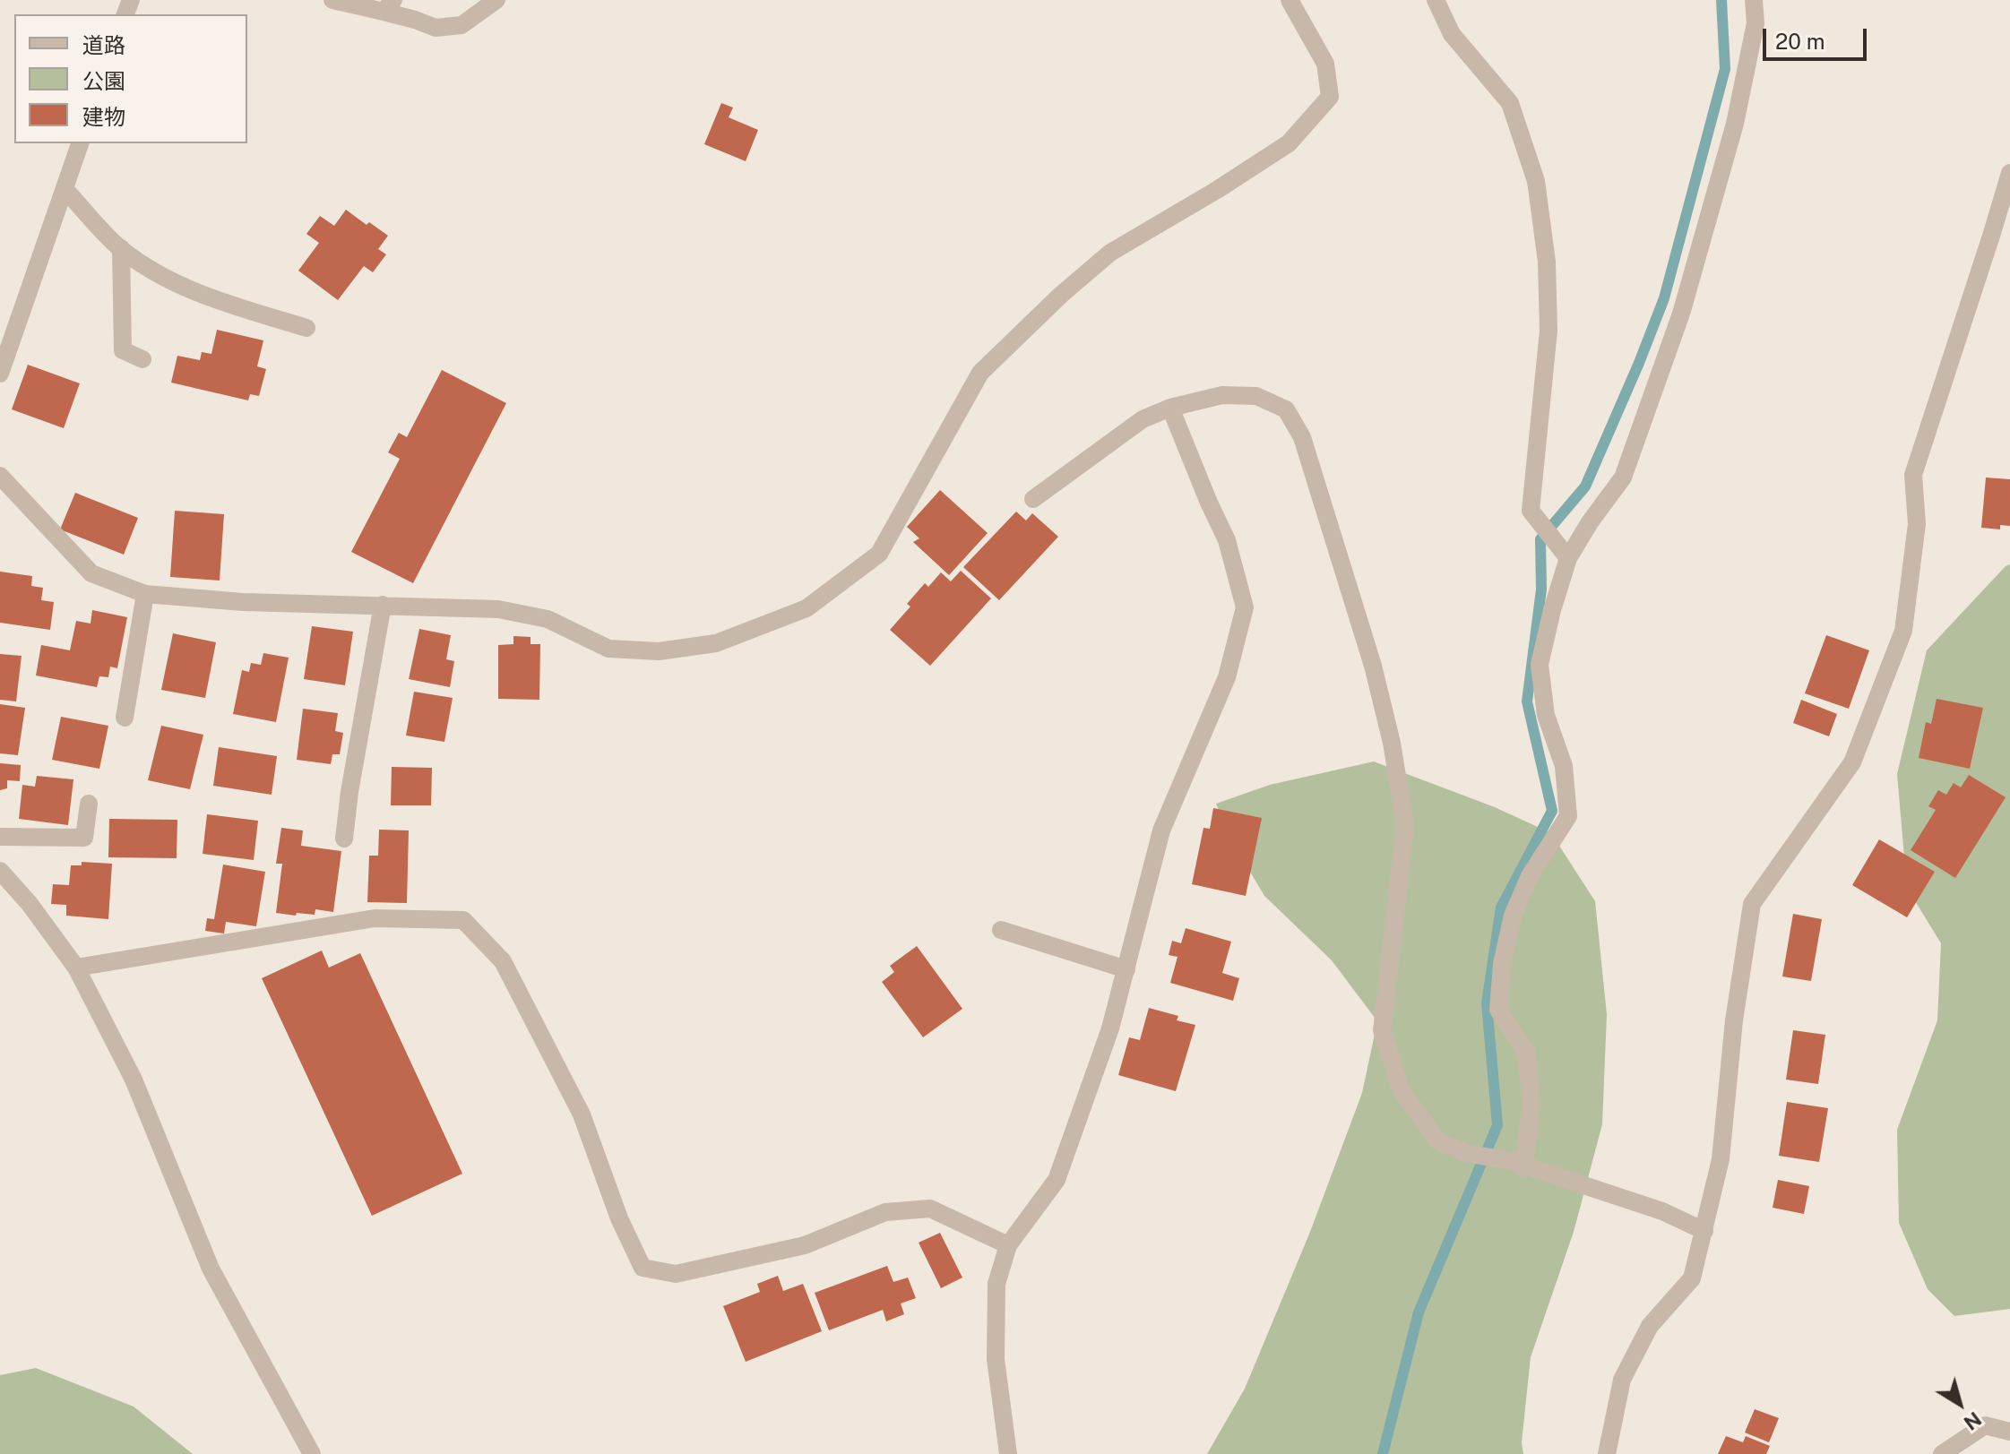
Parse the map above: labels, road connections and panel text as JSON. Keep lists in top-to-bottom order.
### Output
{
  "legend": ["道路", "公園", "建物"],
  "scale_bar": "20 m",
  "north": "bottom right"
}
